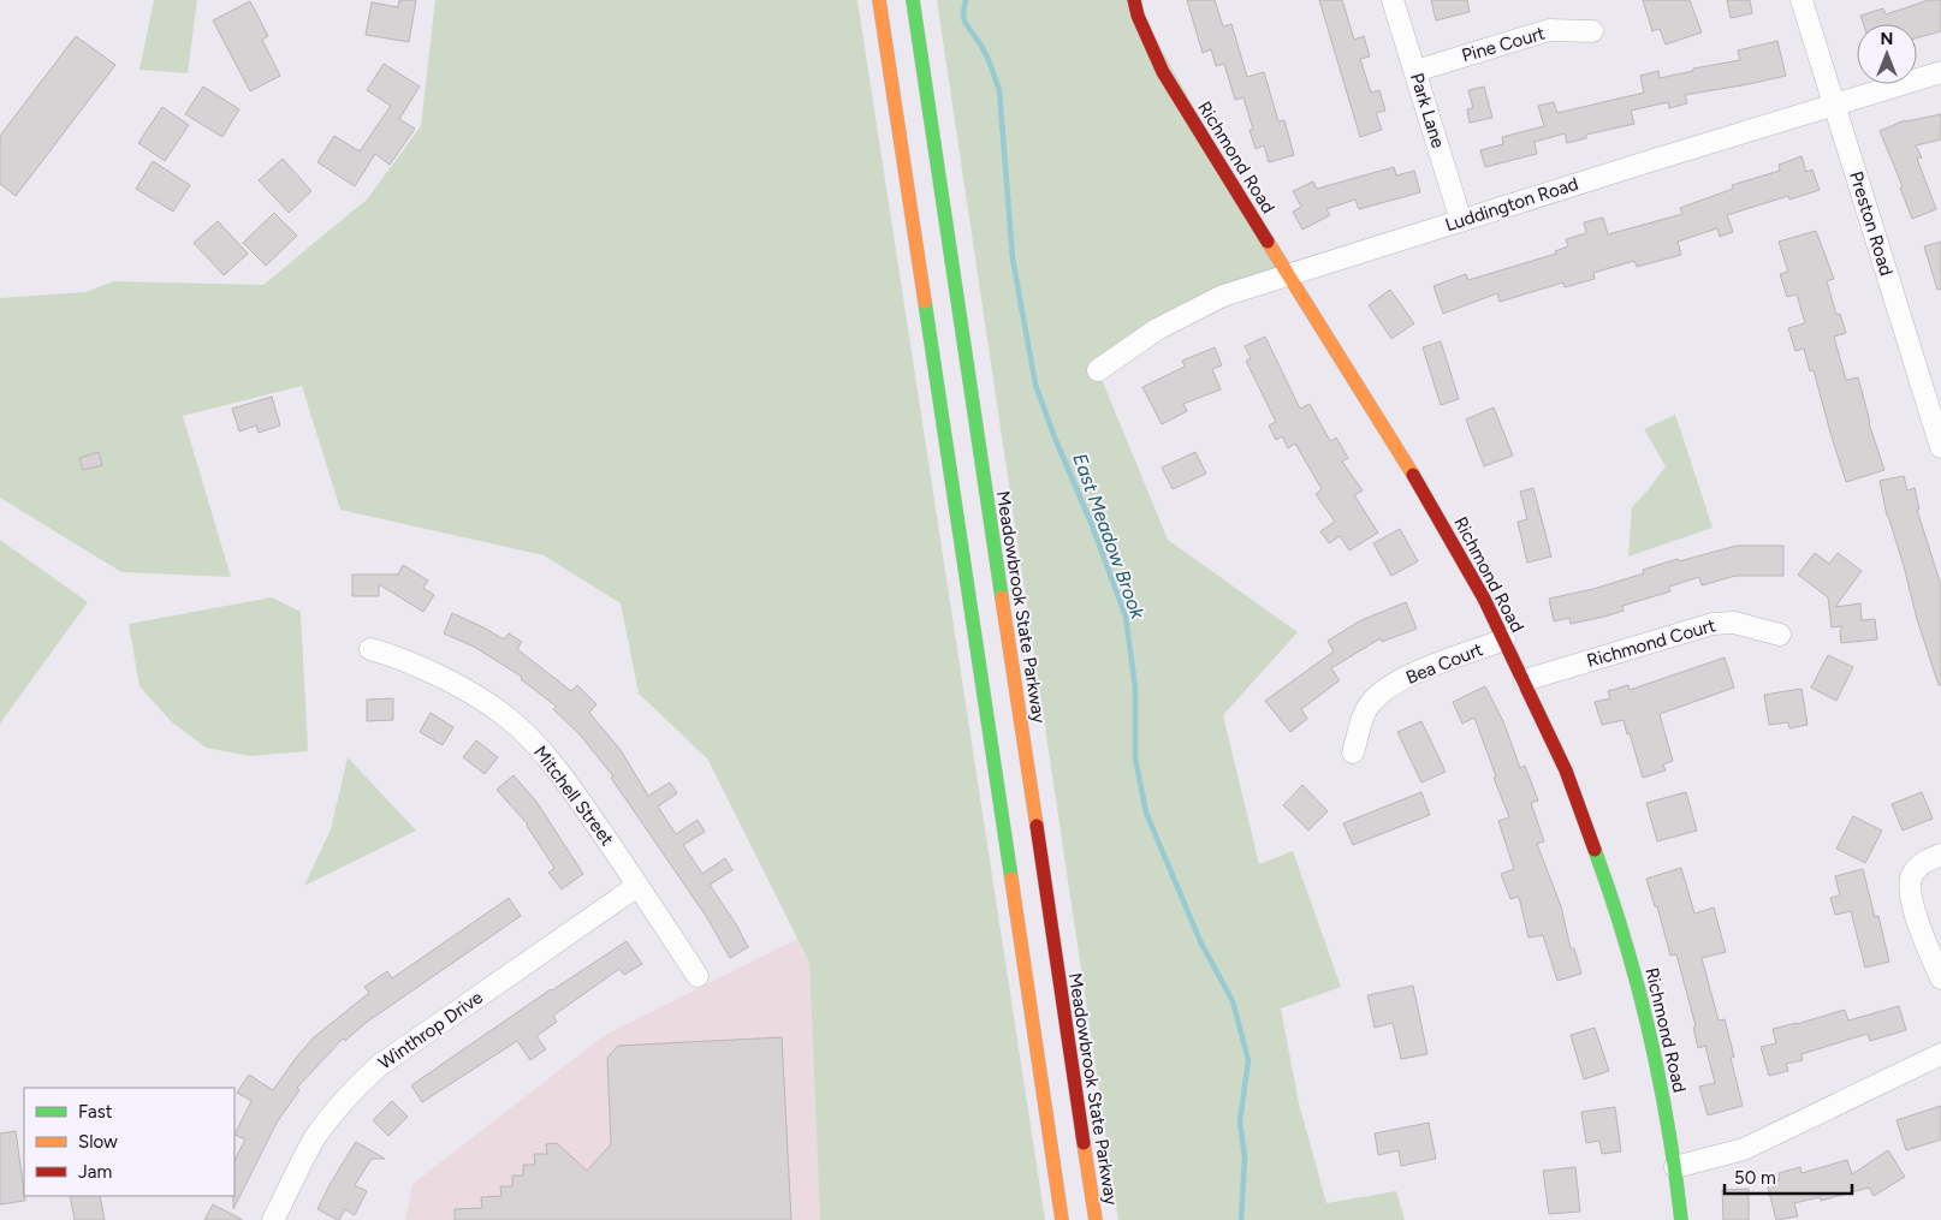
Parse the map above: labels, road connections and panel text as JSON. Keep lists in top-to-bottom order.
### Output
{
  "streets": {
    "main road": ["Richmond Road", "Meadowbrook State Parkway"],
    "street": [
      "Pine Court",
      "Park Lane",
      "Luddington Road",
      "Preston Road",
      "Richmond Court",
      "Bea Court",
      "Mitchell Street",
      "Winthrop Drive"
    ]
  },
  "crossings": [
    ["Pine Court", "Park Lane"],
    ["Park Lane", "Luddington Road"],
    ["Richmond Road", "Luddington Road"],
    ["Richmond Road", "Richmond Court"],
    ["Richmond Road", "Bea Court"],
    ["Luddington Road", "Preston Road"],
    ["Mitchell Street", "Winthrop Drive"]
  ],
  "water": ["East Meadow Brook"],
  "legend": ["Fast", "Slow", "Jam"],
  "scale_bar": "50 m",
  "north": "top"
}
